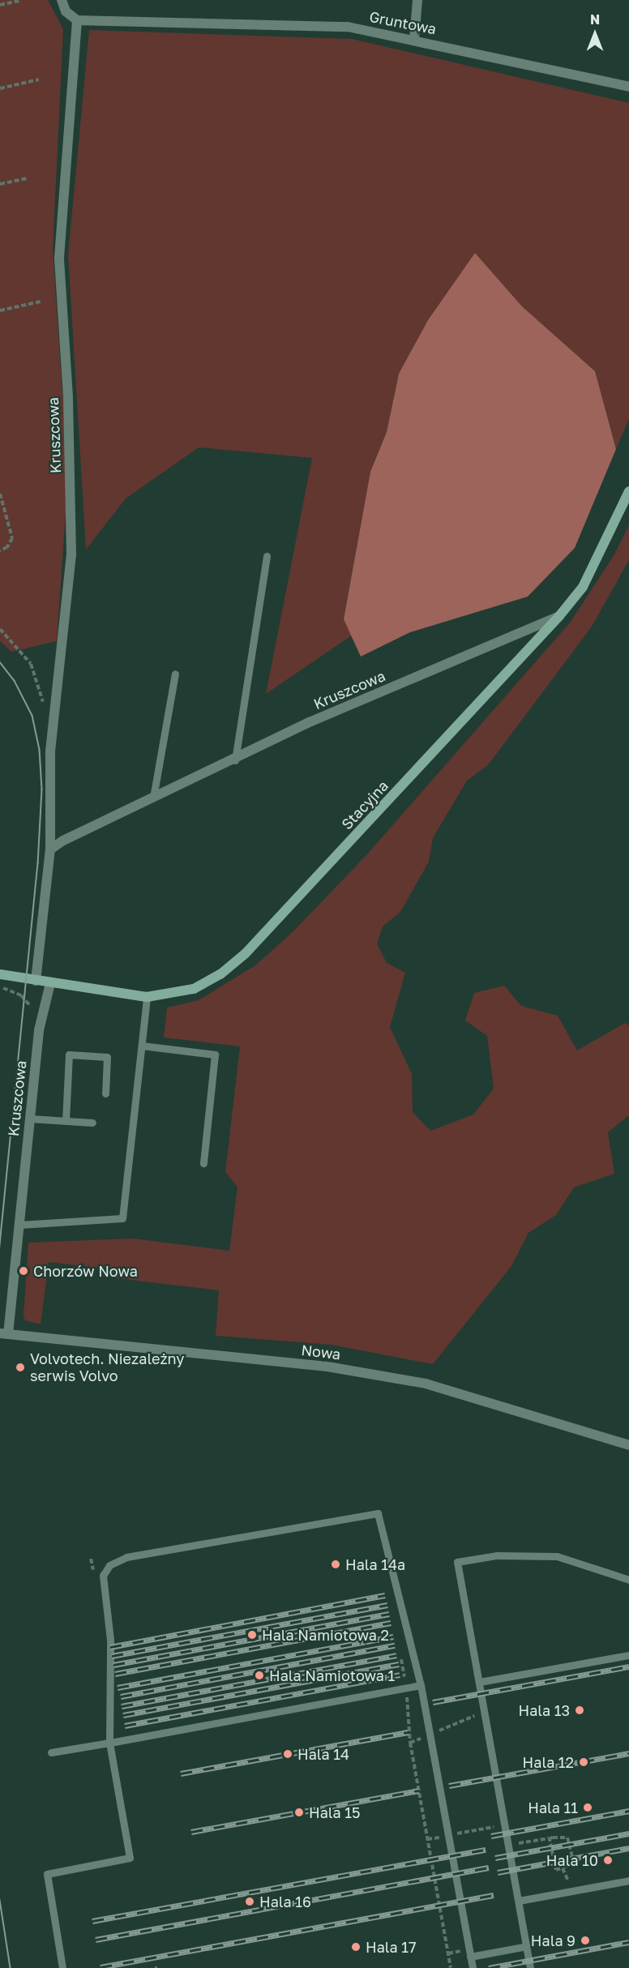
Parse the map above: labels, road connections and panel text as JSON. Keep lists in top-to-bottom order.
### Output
{
  "streets": {
    "street": [
      "Gruntowa",
      "Kruszcowa",
      "Stacyjna",
      "Nowa"
    ]
  },
  "crossings": [
    ["Gruntowa", "Kruszcowa"],
    ["Kruszcowa", "Stacyjna"],
    ["Kruszcowa", "Nowa"]
  ],
  "places": [
    "Chorzów Nowa",
    "Volvotech. Niezależny serwis Volvo",
    "Hala 14a",
    "Hala Namiotowa 2",
    "Hala Namiotowa 1",
    "Hala 13",
    "Hala 14",
    "Hala 12",
    "Hala 11",
    "Hala 15",
    "Hala 10",
    "Hala 16",
    "Hala 9",
    "Hala 17"
  ],
  "north": "top"
}
